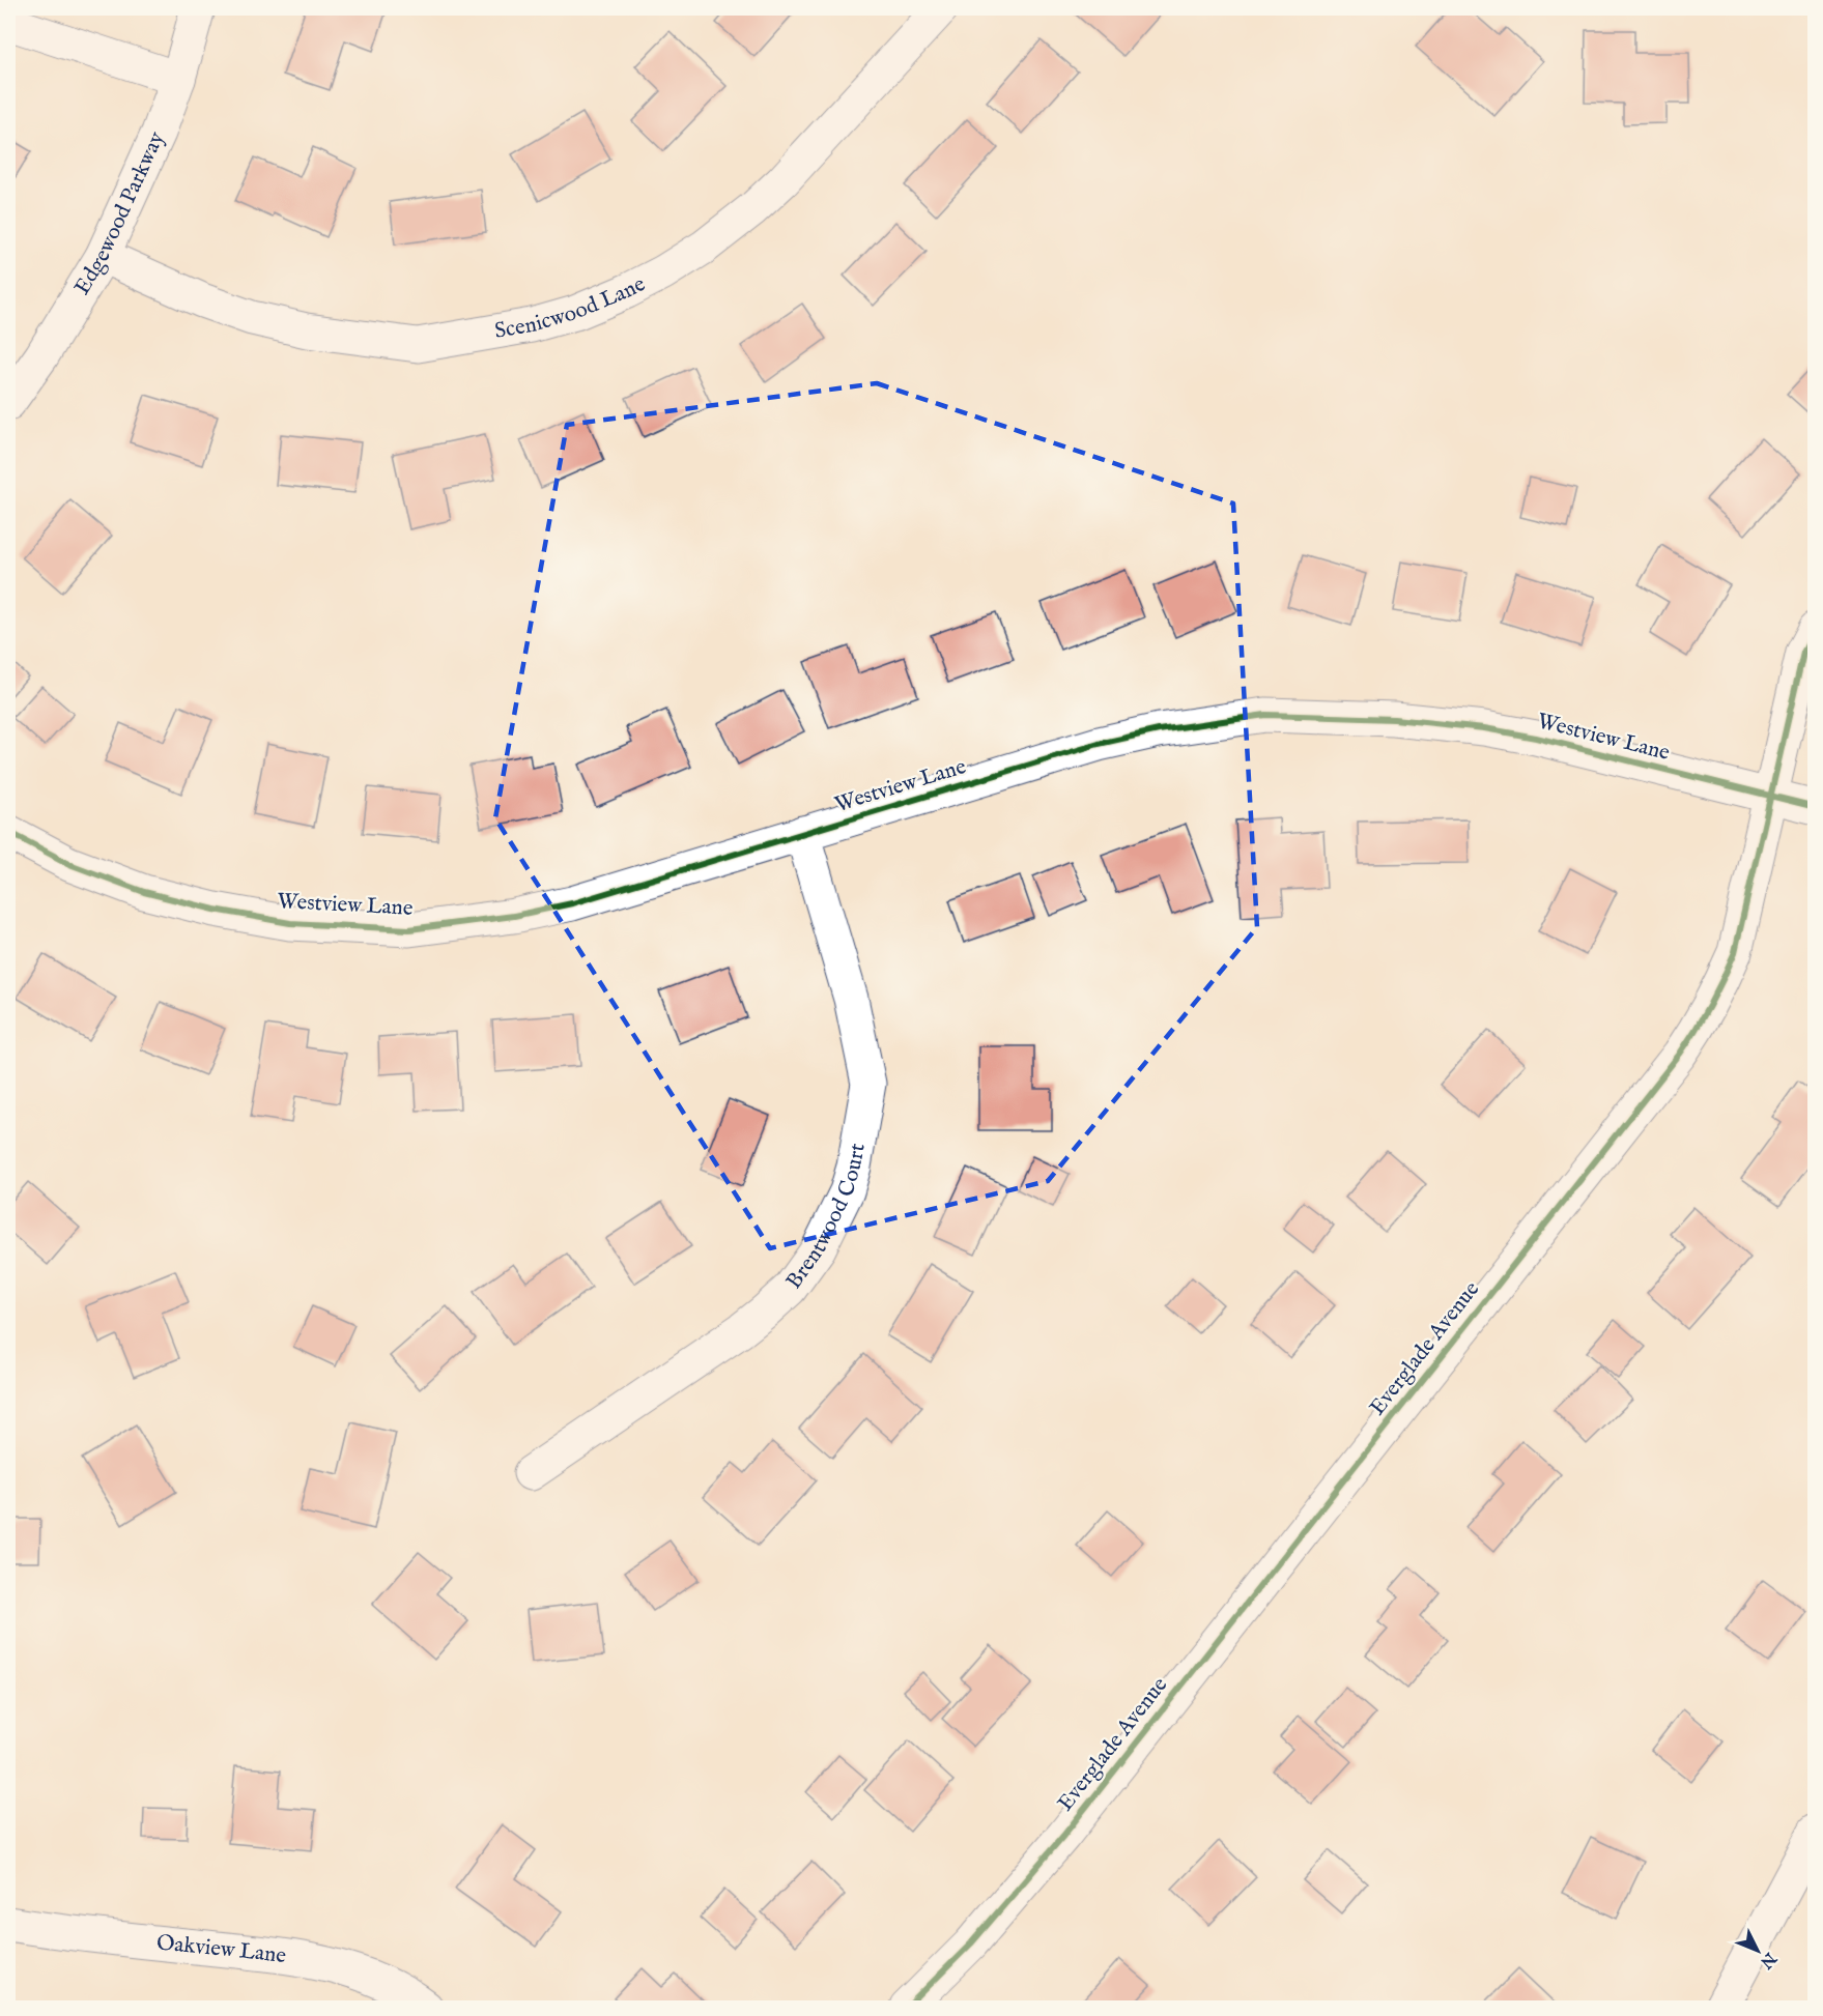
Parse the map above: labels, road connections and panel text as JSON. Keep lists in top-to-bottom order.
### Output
{
  "streets": {
    "street": [
      "Edgewood Parkway",
      "Scenicwood Lane",
      "Westview Lane",
      "Brentwood Court",
      "Everglade Avenue",
      "Oakview Lane"
    ]
  },
  "crossings": [
    ["Edgewood Parkway", "Scenicwood Lane"],
    ["Westview Lane", "Brentwood Court"],
    ["Westview Lane", "Everglade Avenue"]
  ],
  "north": "bottom right"
}
